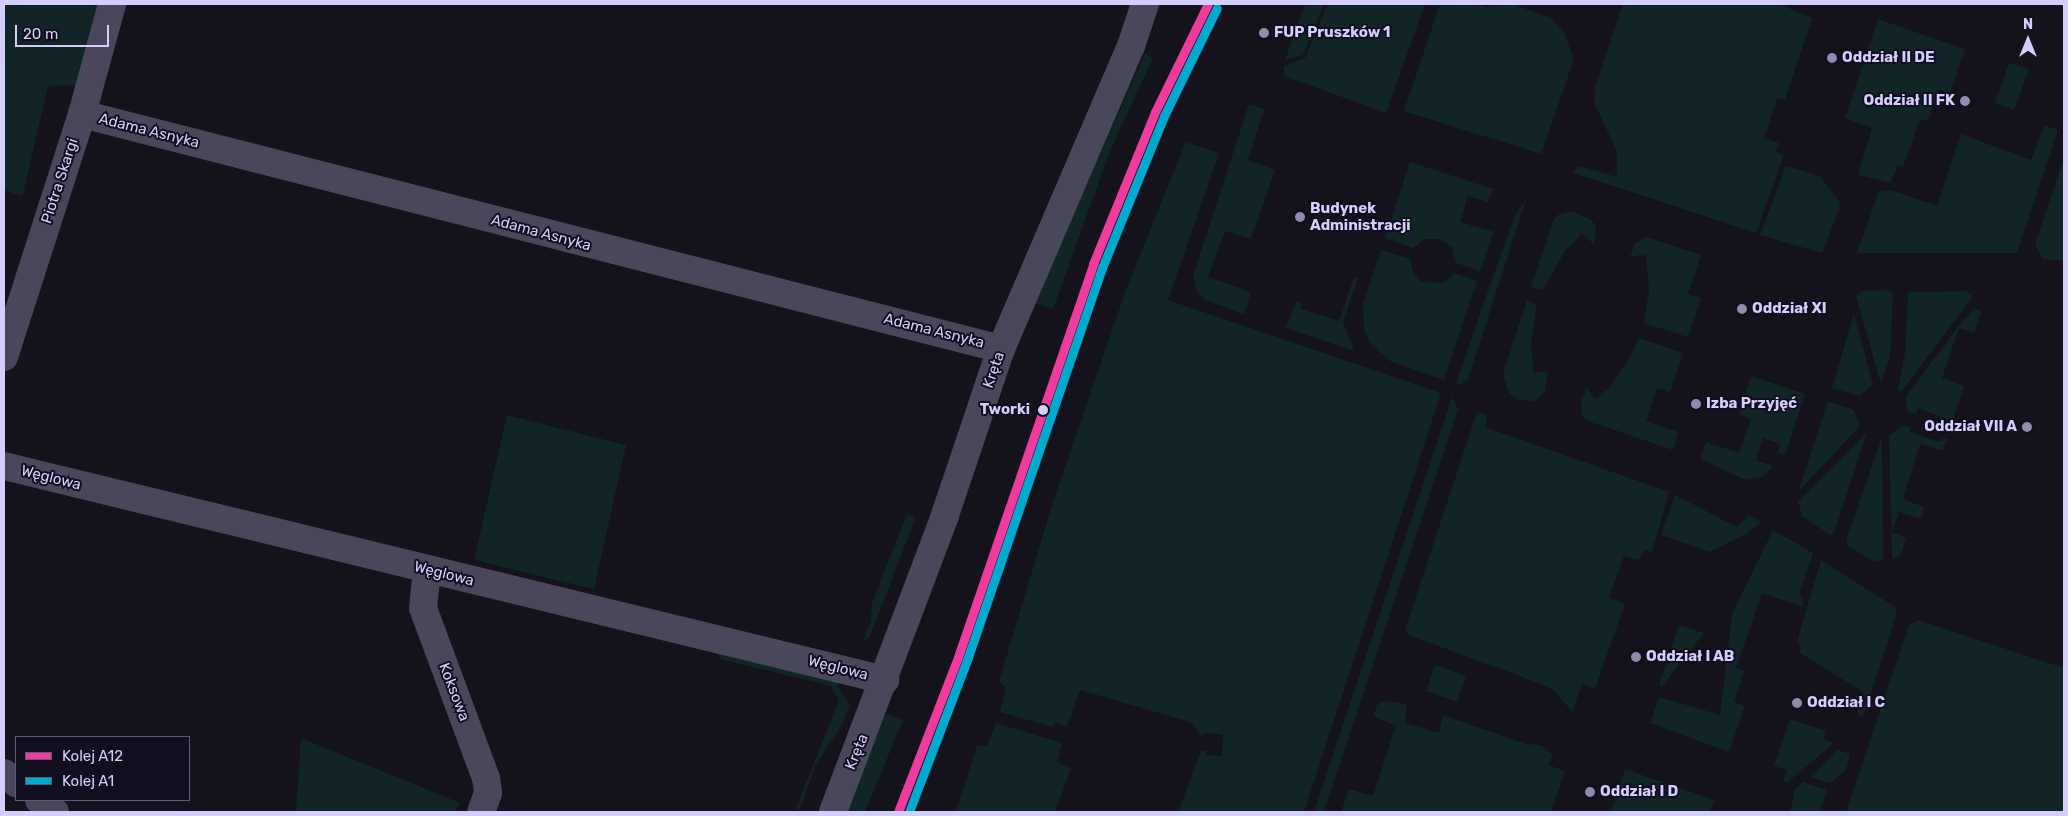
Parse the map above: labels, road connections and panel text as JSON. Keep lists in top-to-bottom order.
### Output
{
  "streets": {
    "street": [
      "Adama Asnyka",
      "Piotra Skargi",
      "Kręta",
      "Węglowa",
      "Koksowa"
    ]
  },
  "crossings": [
    ["Adama Asnyka", "Piotra Skargi"],
    ["Adama Asnyka", "Kręta"],
    ["Kręta", "Węglowa"],
    ["Węglowa", "Koksowa"]
  ],
  "places": [
    "FUP Pruszków 1",
    "Oddział II DE",
    "Oddział II FK",
    "Budynek Administracji",
    "Oddział XI",
    "Izba Przyjęć",
    "Tworki",
    "Oddział VII A",
    "Oddział I AB",
    "Oddział I C",
    "Oddział I D"
  ],
  "lines": ["rail line A12", "rail line A1"],
  "legend": ["Kolej A12", "Kolej A1"],
  "scale_bar": "20 m",
  "north": "top"
}
